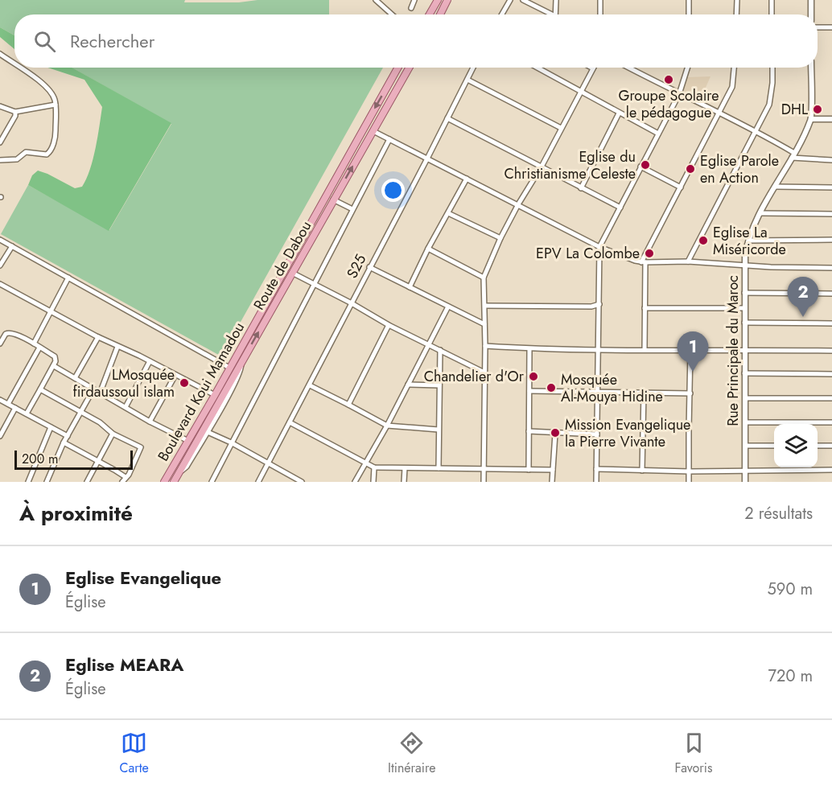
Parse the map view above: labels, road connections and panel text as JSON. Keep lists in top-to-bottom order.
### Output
{
  "streets": {
    "main road": ["Route de Dabou", "Boulevard Koui Mamadou"],
    "street": ["S25", "Rue Principale du Maroc"]
  },
  "one_way": ["Route de Dabou", "Boulevard Koui Mamadou"],
  "places": [
    "Groupe Scolaire le pédagogue",
    "DHL",
    "Eglise du Christianisme Celeste",
    "Eglise Parole en Action",
    "Eglise La Miséricorde",
    "EPV La Colombe",
    "Chandelier d'Or",
    "LMosquée firdaussoul islam",
    "Mosquée Al-Mouya Hidine",
    "Mission Evangelique la Pierre Vivante"
  ],
  "scale_bar": "200 m",
  "page": {
    "search": "Rechercher",
    "pins": ["2", "1"],
    "scale": "200 m",
    "heading": ["À proximité", "2 résultats"],
    "list": [
      {
        "mark": "1",
        "name": "Eglise Evangelique",
        "note": "Église",
        "value": "590 m"
      },
      {
        "mark": "2",
        "name": "Eglise MEARA",
        "note": "Église",
        "value": "720 m"
      }
    ],
    "nav": ["Carte", "Itinéraire", "Favoris"]
  }
}
